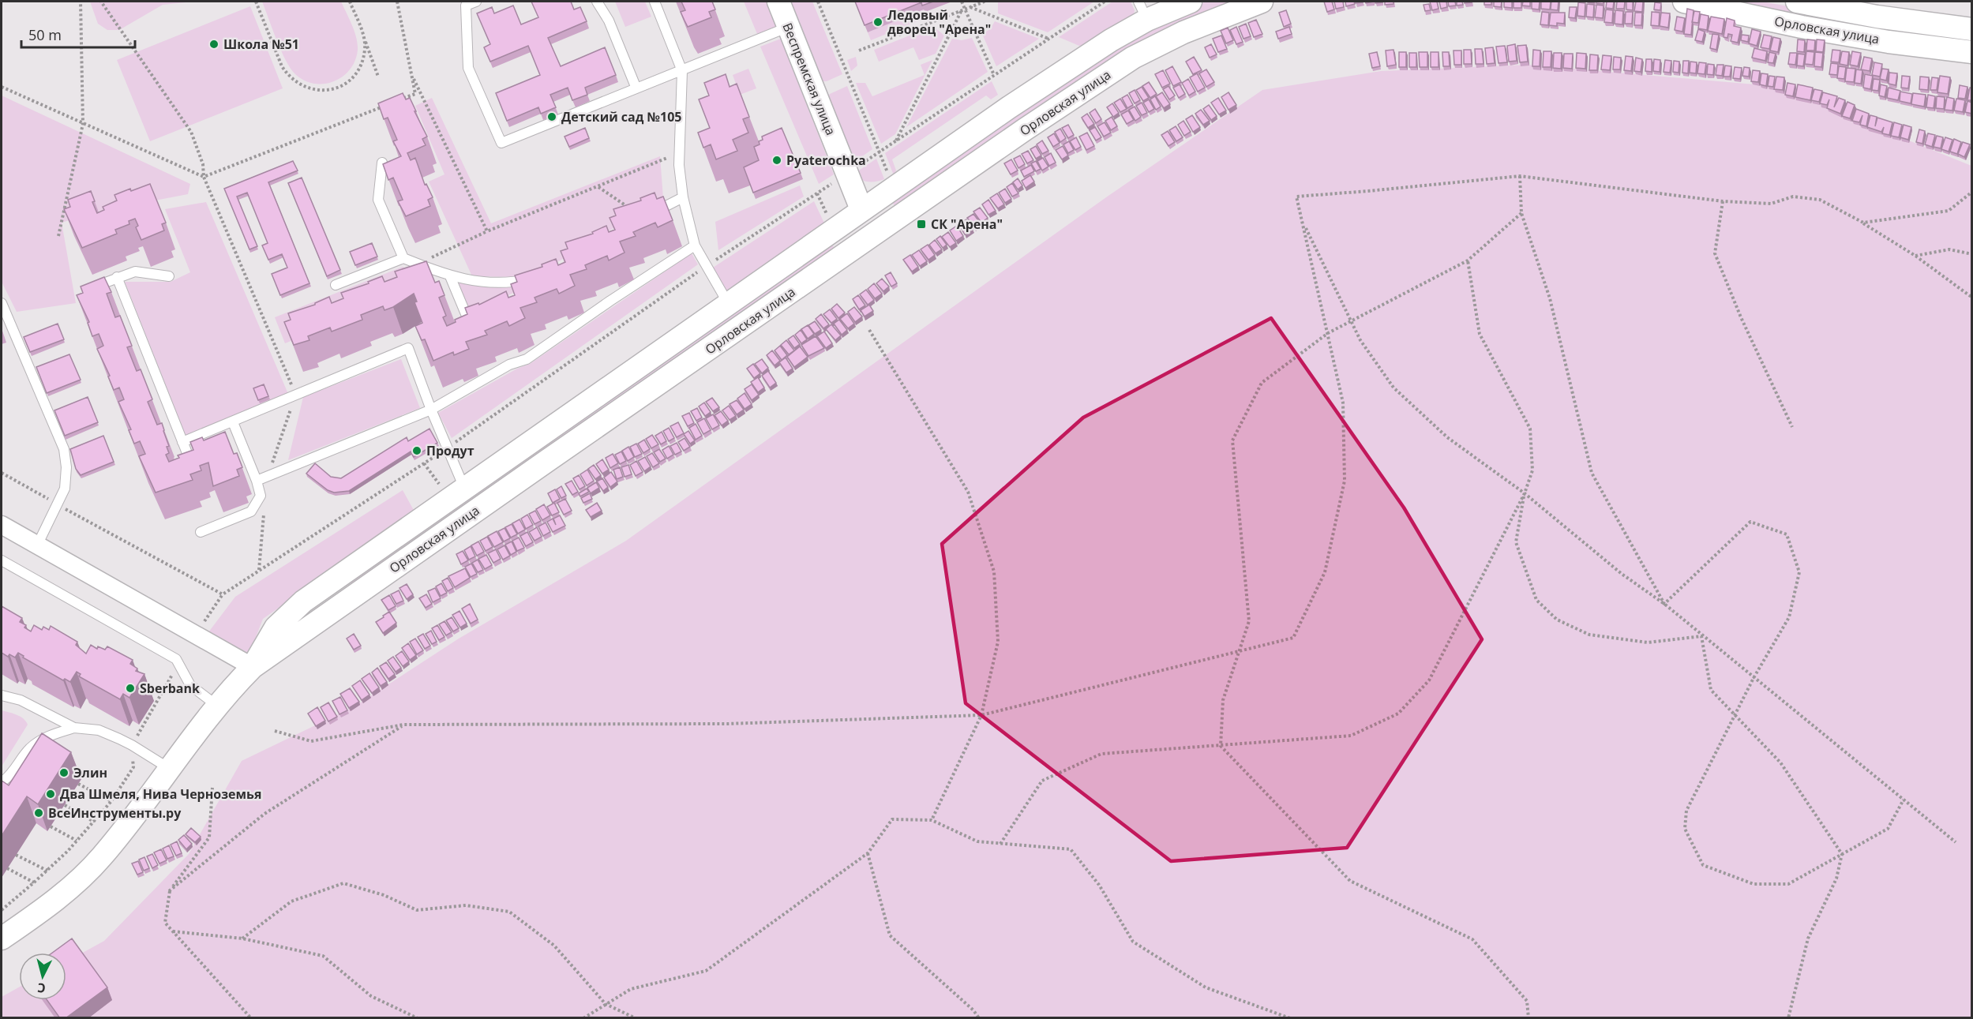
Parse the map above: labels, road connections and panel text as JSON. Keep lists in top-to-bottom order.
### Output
{
  "streets": {
    "street": ["Орловская улица", "Веспремская улица"]
  },
  "crossings": [
    ["Орловская улица", "Веспремская улица"]
  ],
  "places": {
    "other": [
      "Ледовый дворец \"Арена\"",
      "Школа №51",
      "Детский сад №105",
      "Pyaterochka",
      "Продут",
      "Sberbank",
      "Элин",
      "Два Шмеля, Нива Черноземья",
      "ВсеИнструменты.ру"
    ],
    "transit": ["СК \"Арена\""]
  },
  "scale_bar": "50 m",
  "north": "bottom"
}
